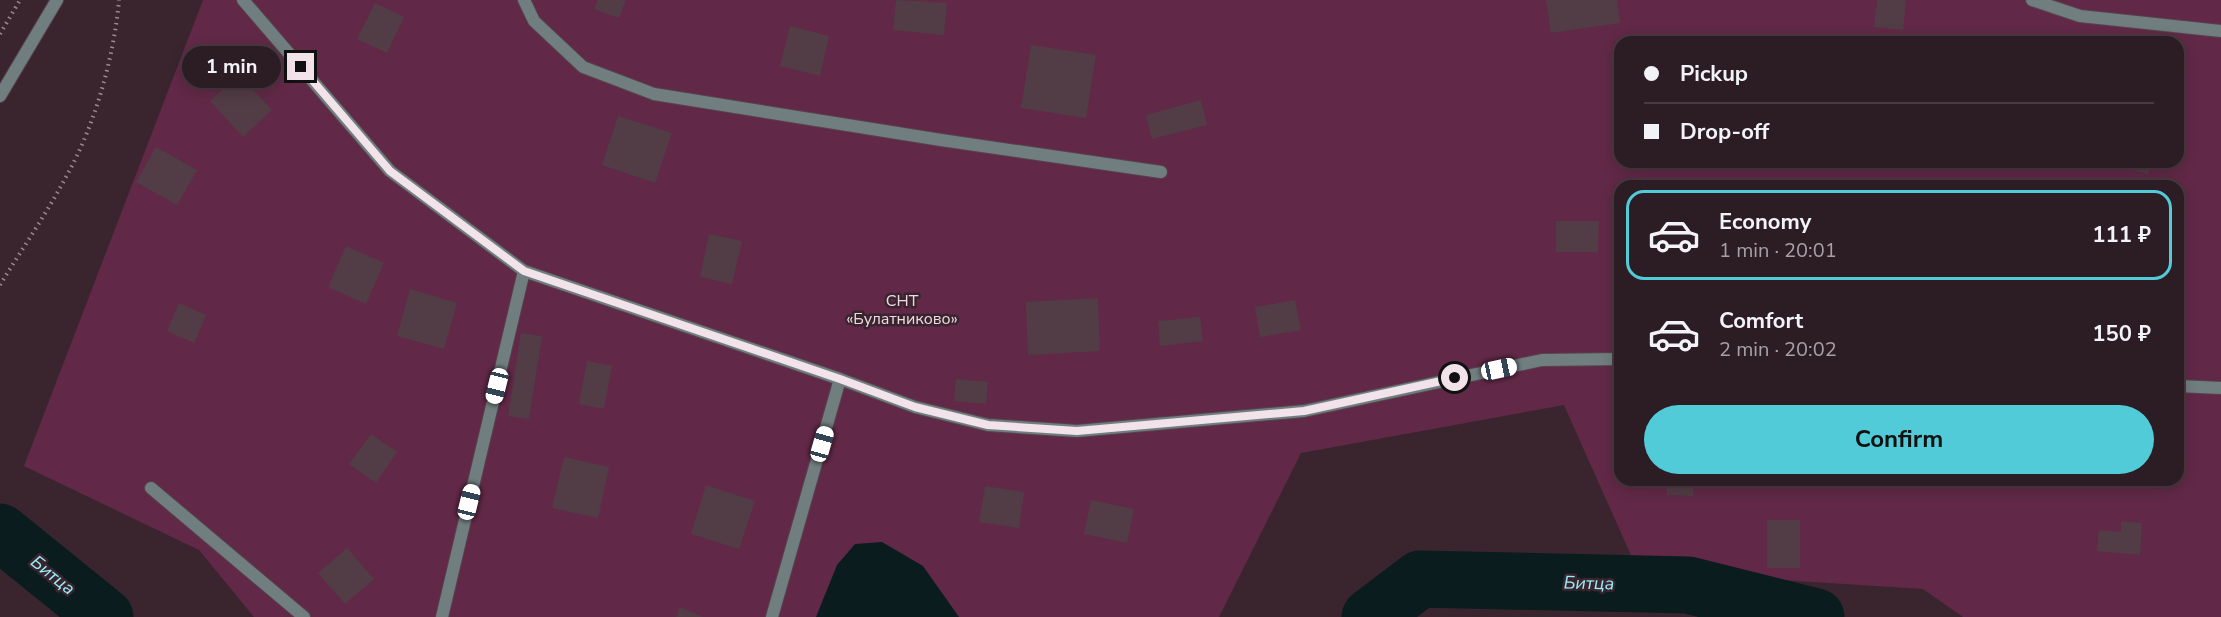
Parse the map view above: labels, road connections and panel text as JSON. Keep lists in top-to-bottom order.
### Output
{
  "water": ["Битца"],
  "parks": ["СНТ «Булатниково»"],
  "page": {
    "banner": ["Pickup", "Drop-off"],
    "bubble": "1 min",
    "list": [
      {
        "name": "Economy",
        "note": "1 min · 20:01",
        "value": "111 ₽"
      },
      {
        "name": "Comfort",
        "note": "2 min · 20:02",
        "value": "150 ₽"
      }
    ],
    "buttons": "Confirm"
  }
}
